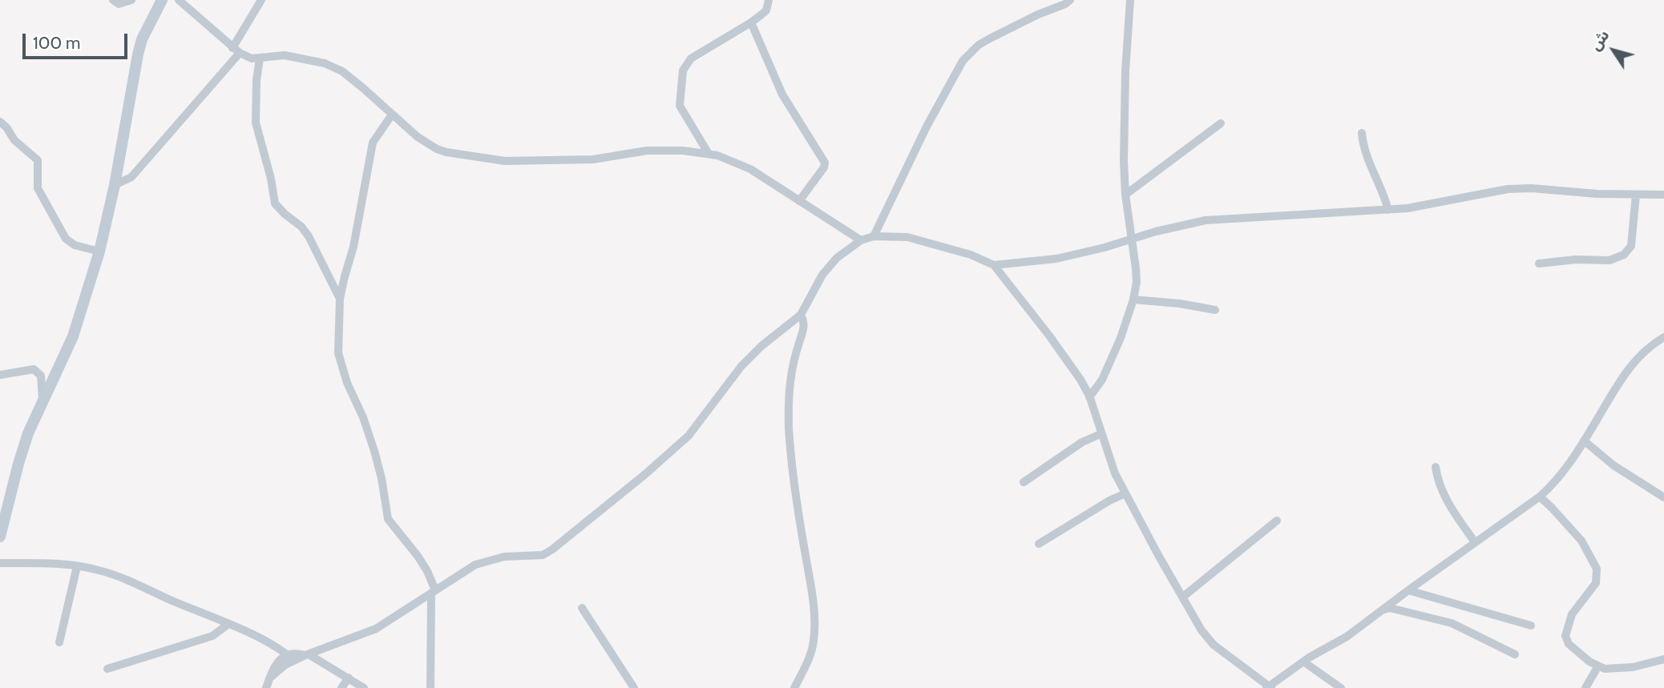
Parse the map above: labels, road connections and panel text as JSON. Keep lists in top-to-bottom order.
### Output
{
  "scale_bar": "100 m",
  "north": "top left"
}
